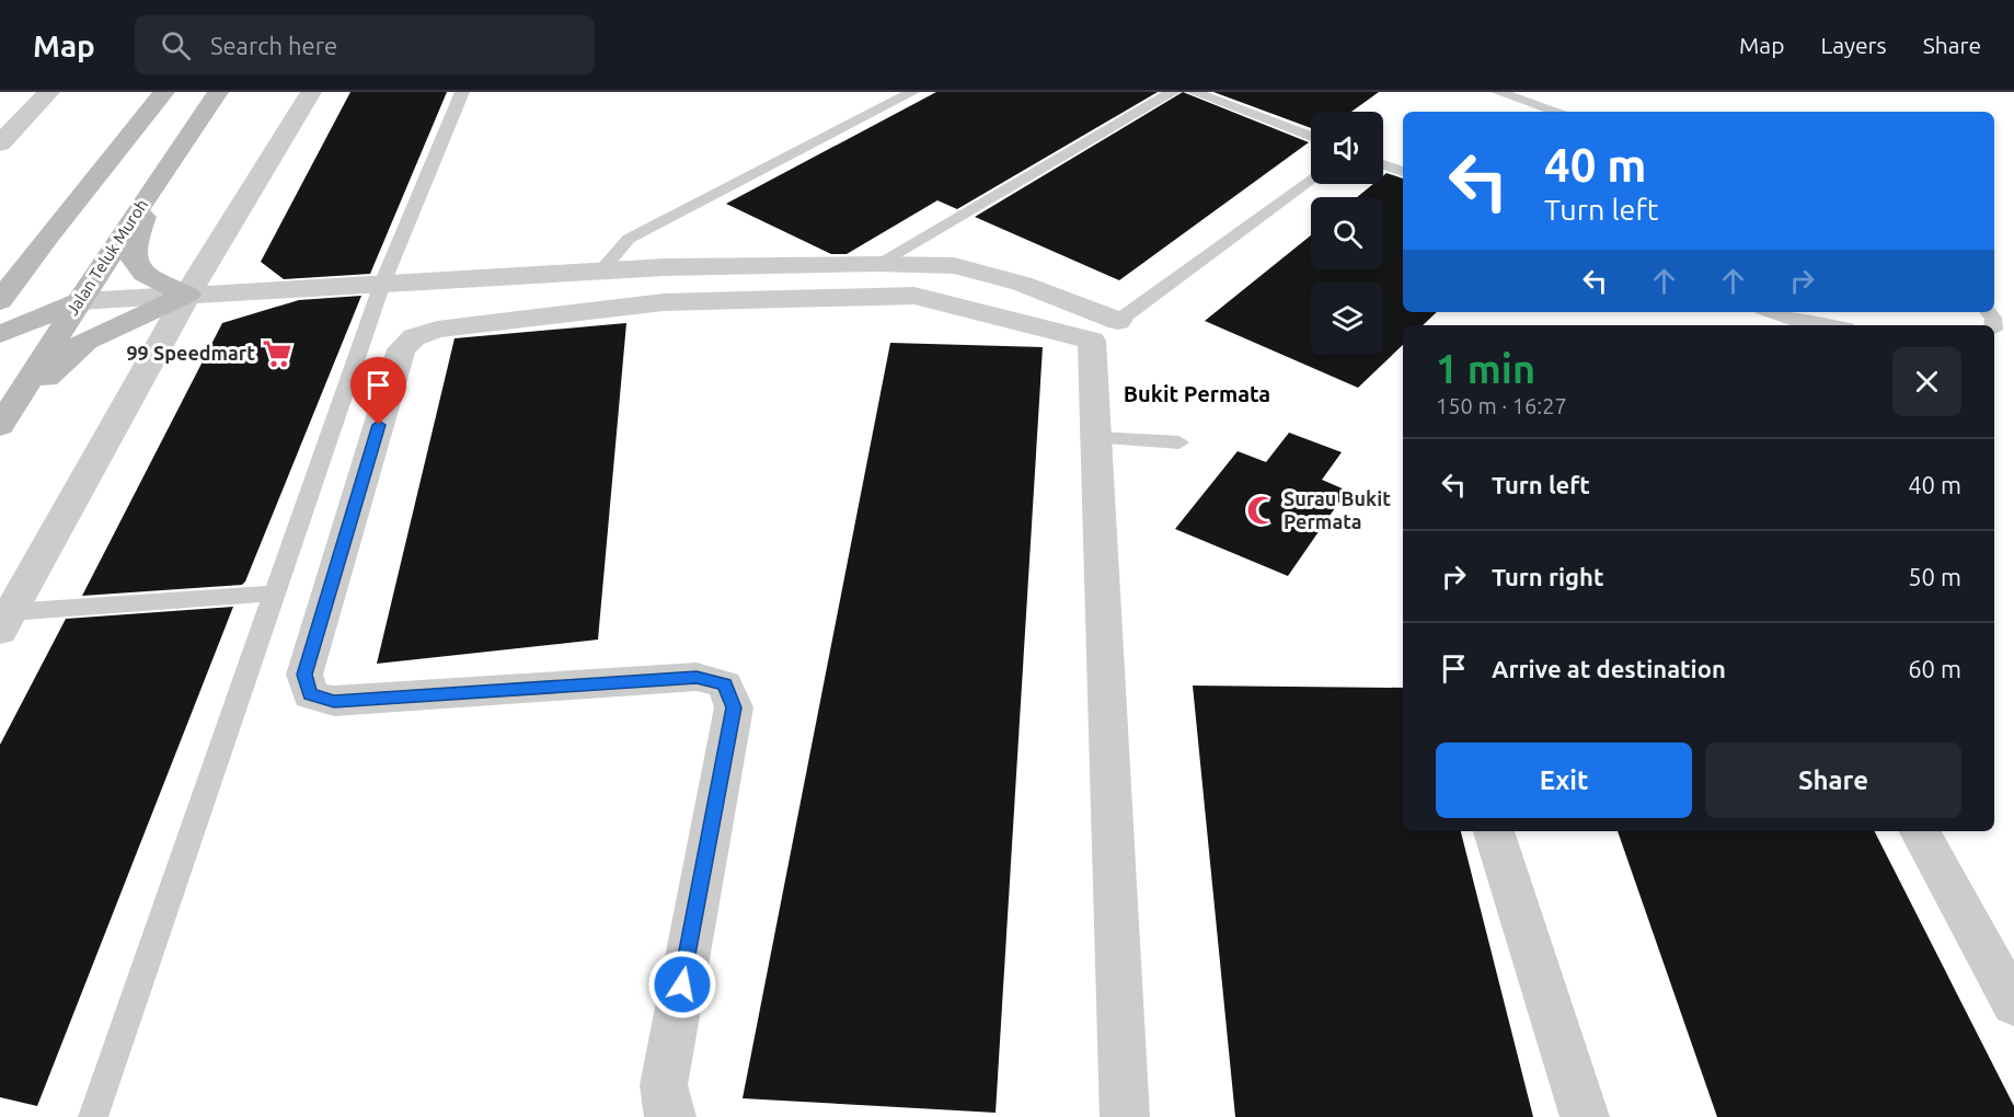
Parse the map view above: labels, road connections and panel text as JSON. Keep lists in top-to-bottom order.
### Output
{
  "streets": {
    "main road": ["Jalan Teluk Muroh"]
  },
  "districts": ["Bukit Permata"],
  "places": {
    "supermarket": ["99 Speedmart"],
    "mosque": ["Surau Bukit Permata"]
  },
  "page": {
    "header": "Map",
    "search": "Search here",
    "nav": ["Map", "Layers", "Share"],
    "turn": ["40 m", "Turn left"],
    "heading": ["1 min", "150 m · 16:27"],
    "list": [
      {
        "name": "Turn left",
        "value": "40 m"
      },
      {
        "name": "Turn right",
        "value": "50 m"
      },
      {
        "name": "Arrive at destination",
        "value": "60 m"
      }
    ],
    "buttons": ["Exit", "Share"]
  }
}
